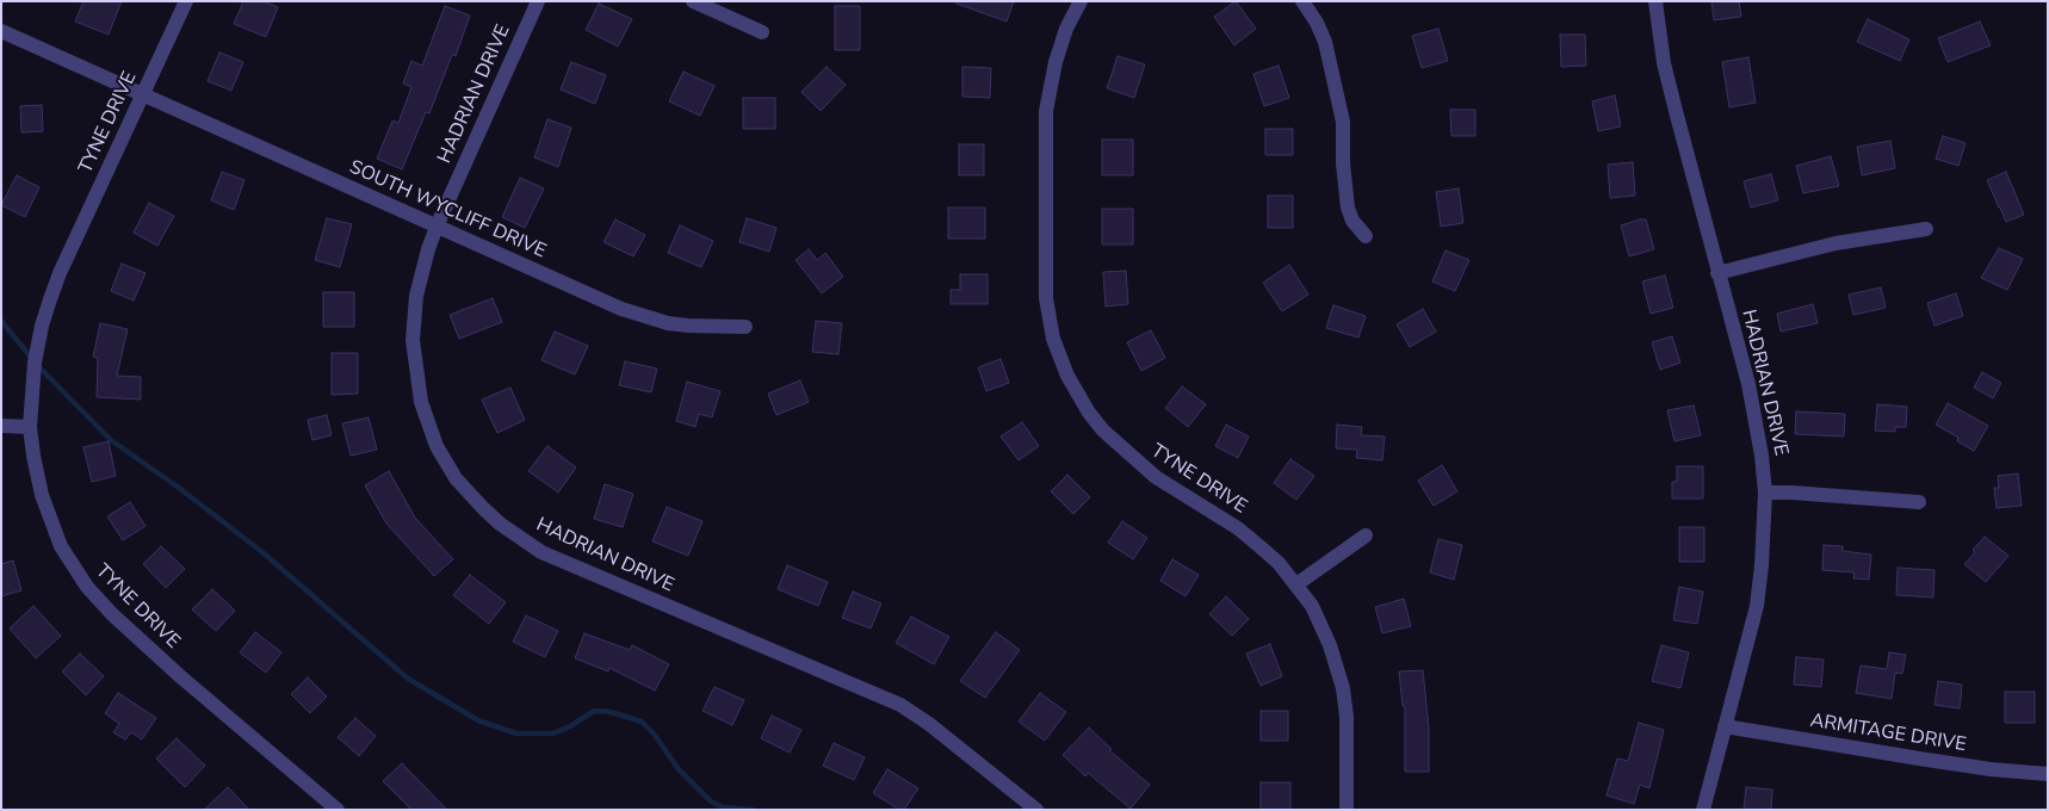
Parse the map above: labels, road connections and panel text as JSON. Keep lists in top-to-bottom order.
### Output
{
  "streets": {
    "street": [
      "HADRIAN DRIVE",
      "TYNE DRIVE",
      "SOUTH WYCLIFF DRIVE",
      "ARMITAGE DRIVE"
    ]
  },
  "crossings": [
    ["HADRIAN DRIVE", "SOUTH WYCLIFF DRIVE"],
    ["HADRIAN DRIVE", "ARMITAGE DRIVE"],
    ["TYNE DRIVE", "SOUTH WYCLIFF DRIVE"]
  ]
}
